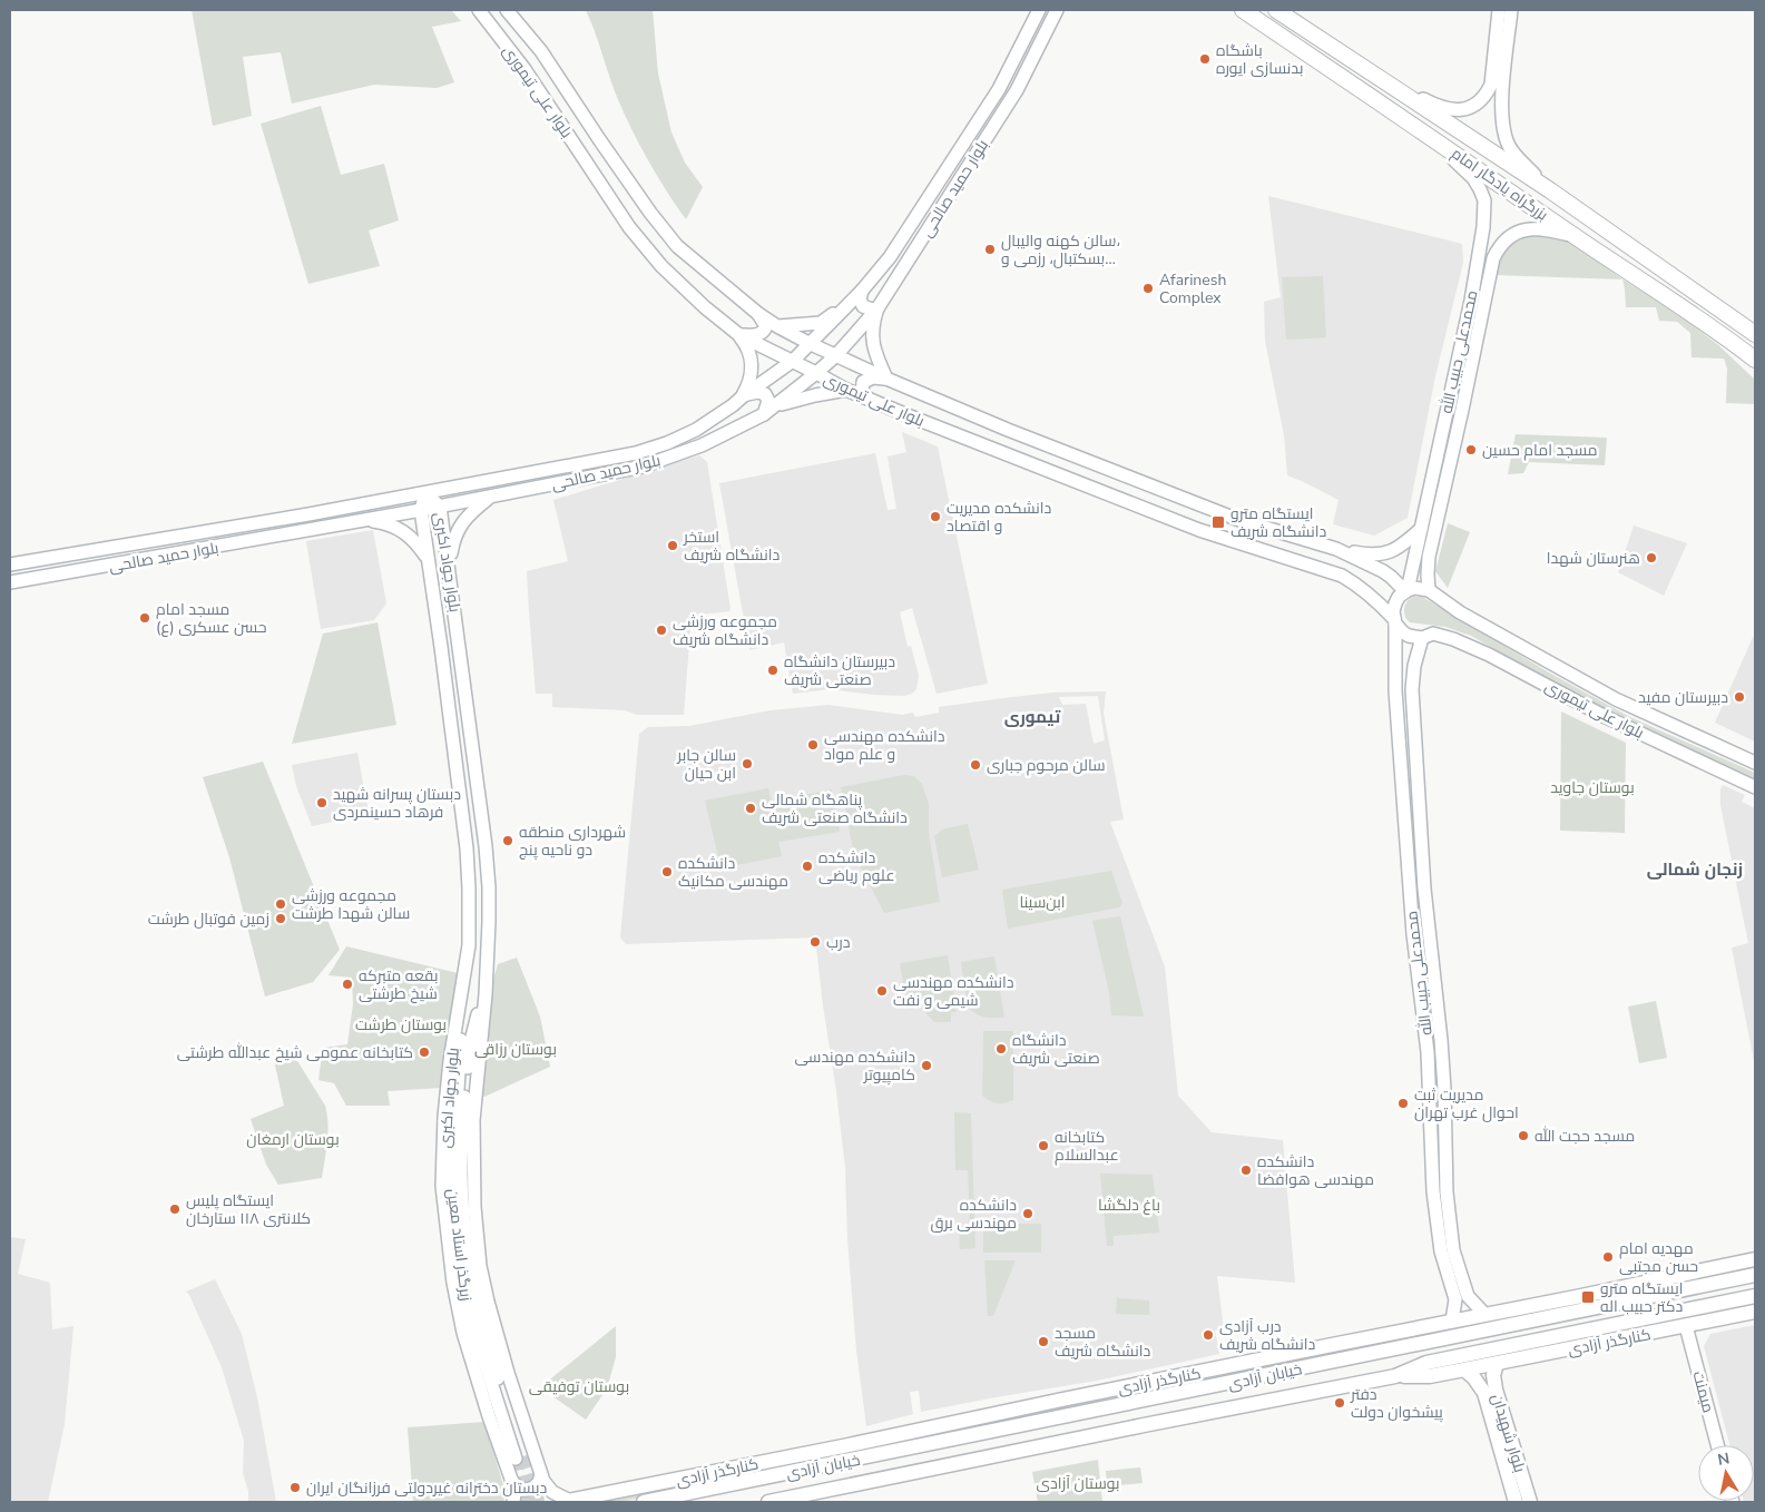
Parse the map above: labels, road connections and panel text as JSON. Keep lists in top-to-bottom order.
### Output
{
  "streets": {
    "highway": ["بزرگراه یادگار امام"],
    "main road": [
      "بلوار علی تیموری",
      "بلوار حمید صالحی",
      "محمدعلی حبیب الله",
      "بلوار جواد اکبری",
      "زیرگذر استاد معین",
      "کنارگذر آزادی",
      "خیابان آزادی",
      "میمنت",
      "بلوار شهیدان"
    ]
  },
  "crossings": [
    ["بلوار علی تیموری", "بلوار حمید صالحی"],
    ["بلوار علی تیموری", "محمدعلی حبیب الله"],
    ["بزرگراه یادگار امام", "محمدعلی حبیب الله"],
    ["بلوار حمید صالحی", "بلوار جواد اکبری"],
    ["محمدعلی حبیب الله", "کنارگذر آزادی"],
    ["بلوار جواد اکبری", "زیرگذر استاد معین"],
    ["بلوار جواد اکبری", "کنارگذر آزادی"],
    ["کنارگذر آزادی", "خیابان آزادی"],
    ["کنارگذر آزادی", "میمنت"],
    ["کنارگذر آزادی", "بلوار شهیدان"]
  ],
  "districts": ["تیموری", "زنجان شمالی"],
  "parks": [
    "بوستان جاوید",
    "ابن‌سینا",
    "بوستان طرشت",
    "بوستان رزاقی",
    "بوستان ارمغان",
    "باغ دلگشا",
    "بوستان توفیقی",
    "بوستان آزادی"
  ],
  "places": {
    "other": [
      "باشگاه بدنسازی ایوره",
      "سالن کهنه والیبال، بسکتبال، رزمی و...",
      "Afarinesh Complex",
      "مسجد امام حسین",
      "دانشکده مدیریت و اقتصاد",
      "استخر دانشگاه شریف",
      "هنرستان شهدا",
      "مسجد امام حسن عسکری (ع)",
      "مجموعه ورزشی دانشگاه شریف",
      "دبیرستان دانشگاه صنعتی شریف",
      "دبیرستان مفید",
      "دانشکده مهندسی و علم مواد",
      "سالن جابر ابن حیان",
      "سالن مرحوم جباری",
      "دبستان پسرانه شهيد فرهاد حسينمردی",
      "پناهگاه شمالی دانشگاه صنعتی شریف",
      "شهرداری منطقه دو ناحیه پنج",
      "دانشکده علوم ریاضی",
      "دانشکده مهندسی مکانیک",
      "مجموعه ورزشی سالن شهدا طرشت",
      "زمین فوتبال طرشت",
      "درب",
      "بقعه متبرکه شیخ طرشتی",
      "دانشکده مهندسی شیمی و نفت",
      "دانشگاه صنعتی شریف",
      "کتابخانه عمومی شیخ عبدالله طرشتی",
      "دانشکده مهندسی کامپیوتر",
      "مدیریت ثبت احوال غرب تهران",
      "مسجد حجت الله",
      "کتابخانه عبدالسلام",
      "دانشکده مهندسی هوافضا",
      "ایستگاه پلیس کلانتری ۱۱۸ ستارخان",
      "دانشکده مهندسی برق",
      "مهدیه امام حسن مجتبی",
      "درب آزادی دانشگاه شریف",
      "مسجد دانشگاه شریف",
      "دفتر پیشخوان دولت",
      "دبستان دخترانه غیردولتی فرزانگان ايران"
    ],
    "transit": ["ایستگاه مترو دانشگاه شریف", "ایستگاه مترو دکتر حبیب اله"]
  },
  "north": "top"
}
